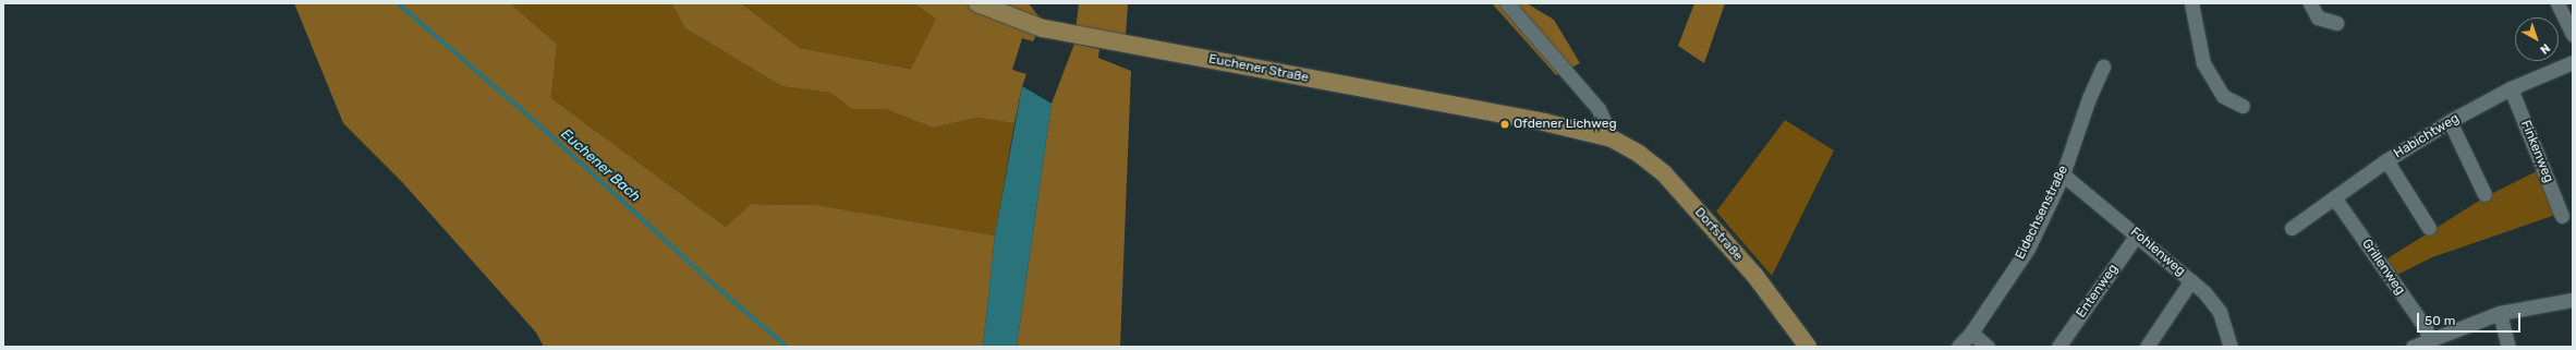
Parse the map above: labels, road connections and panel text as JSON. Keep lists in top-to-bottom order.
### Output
{
  "streets": {
    "main road": ["Euchener Straße", "Dorfstraße"],
    "street": [
      "Habichtweg",
      "Finkenweg",
      "Eidechsenstraße",
      "Fohlenweg",
      "Grillenweg",
      "Entenweg"
    ]
  },
  "crossings": [
    ["Euchener Straße", "Dorfstraße"],
    ["Habichtweg", "Finkenweg"],
    ["Habichtweg", "Grillenweg"],
    ["Eidechsenstraße", "Fohlenweg"],
    ["Fohlenweg", "Entenweg"]
  ],
  "water": ["Euchener Bach"],
  "places": ["Ofdener Lichweg"],
  "scale_bar": "50 m",
  "north": "bottom right"
}
